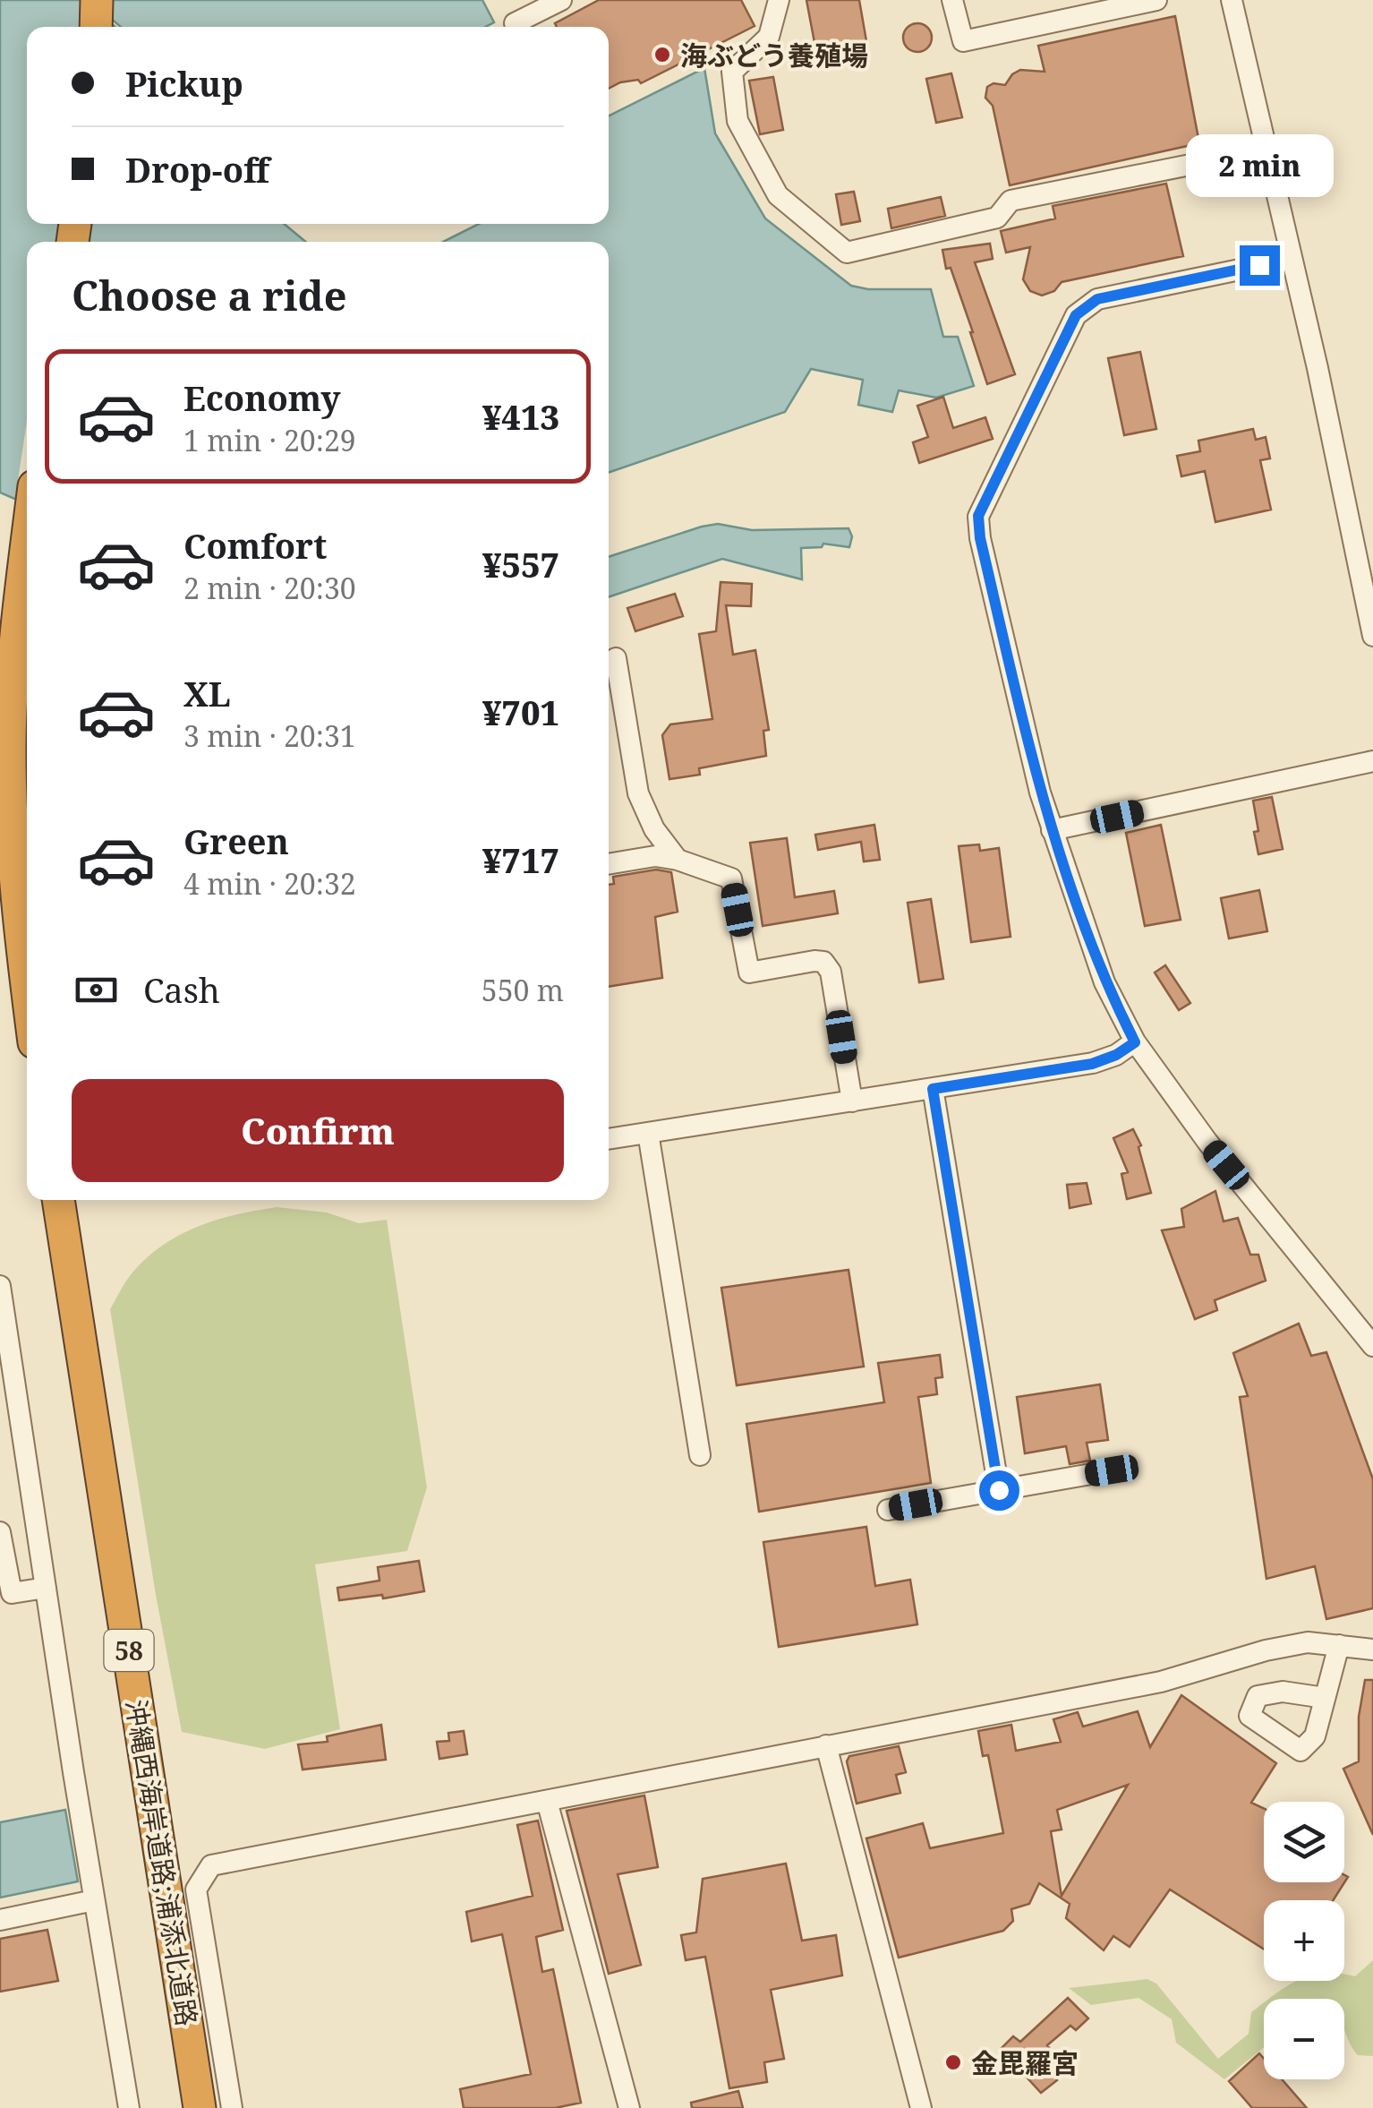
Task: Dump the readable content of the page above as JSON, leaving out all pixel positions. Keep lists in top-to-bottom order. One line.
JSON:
{"streets":{"highway":["58","沖縄西海岸道路;浦添北道路"]},"places":["海ぶどう養殖場","金毘羅宮"],"page":{"banner":["Pickup","Drop-off"],"bubble":"2 min","heading":"Choose a ride","list":[{"name":"Economy","note":"1 min · 20:29","value":"¥413"},{"name":"Comfort","note":"2 min · 20:30","value":"¥557"},{"name":"XL","note":"3 min · 20:31","value":"¥701"},{"name":"Green","note":"4 min · 20:32","value":"¥717"}],"pay":["Cash","550 m"],"buttons":"Confirm","map_buttons":["+","−"]}}
